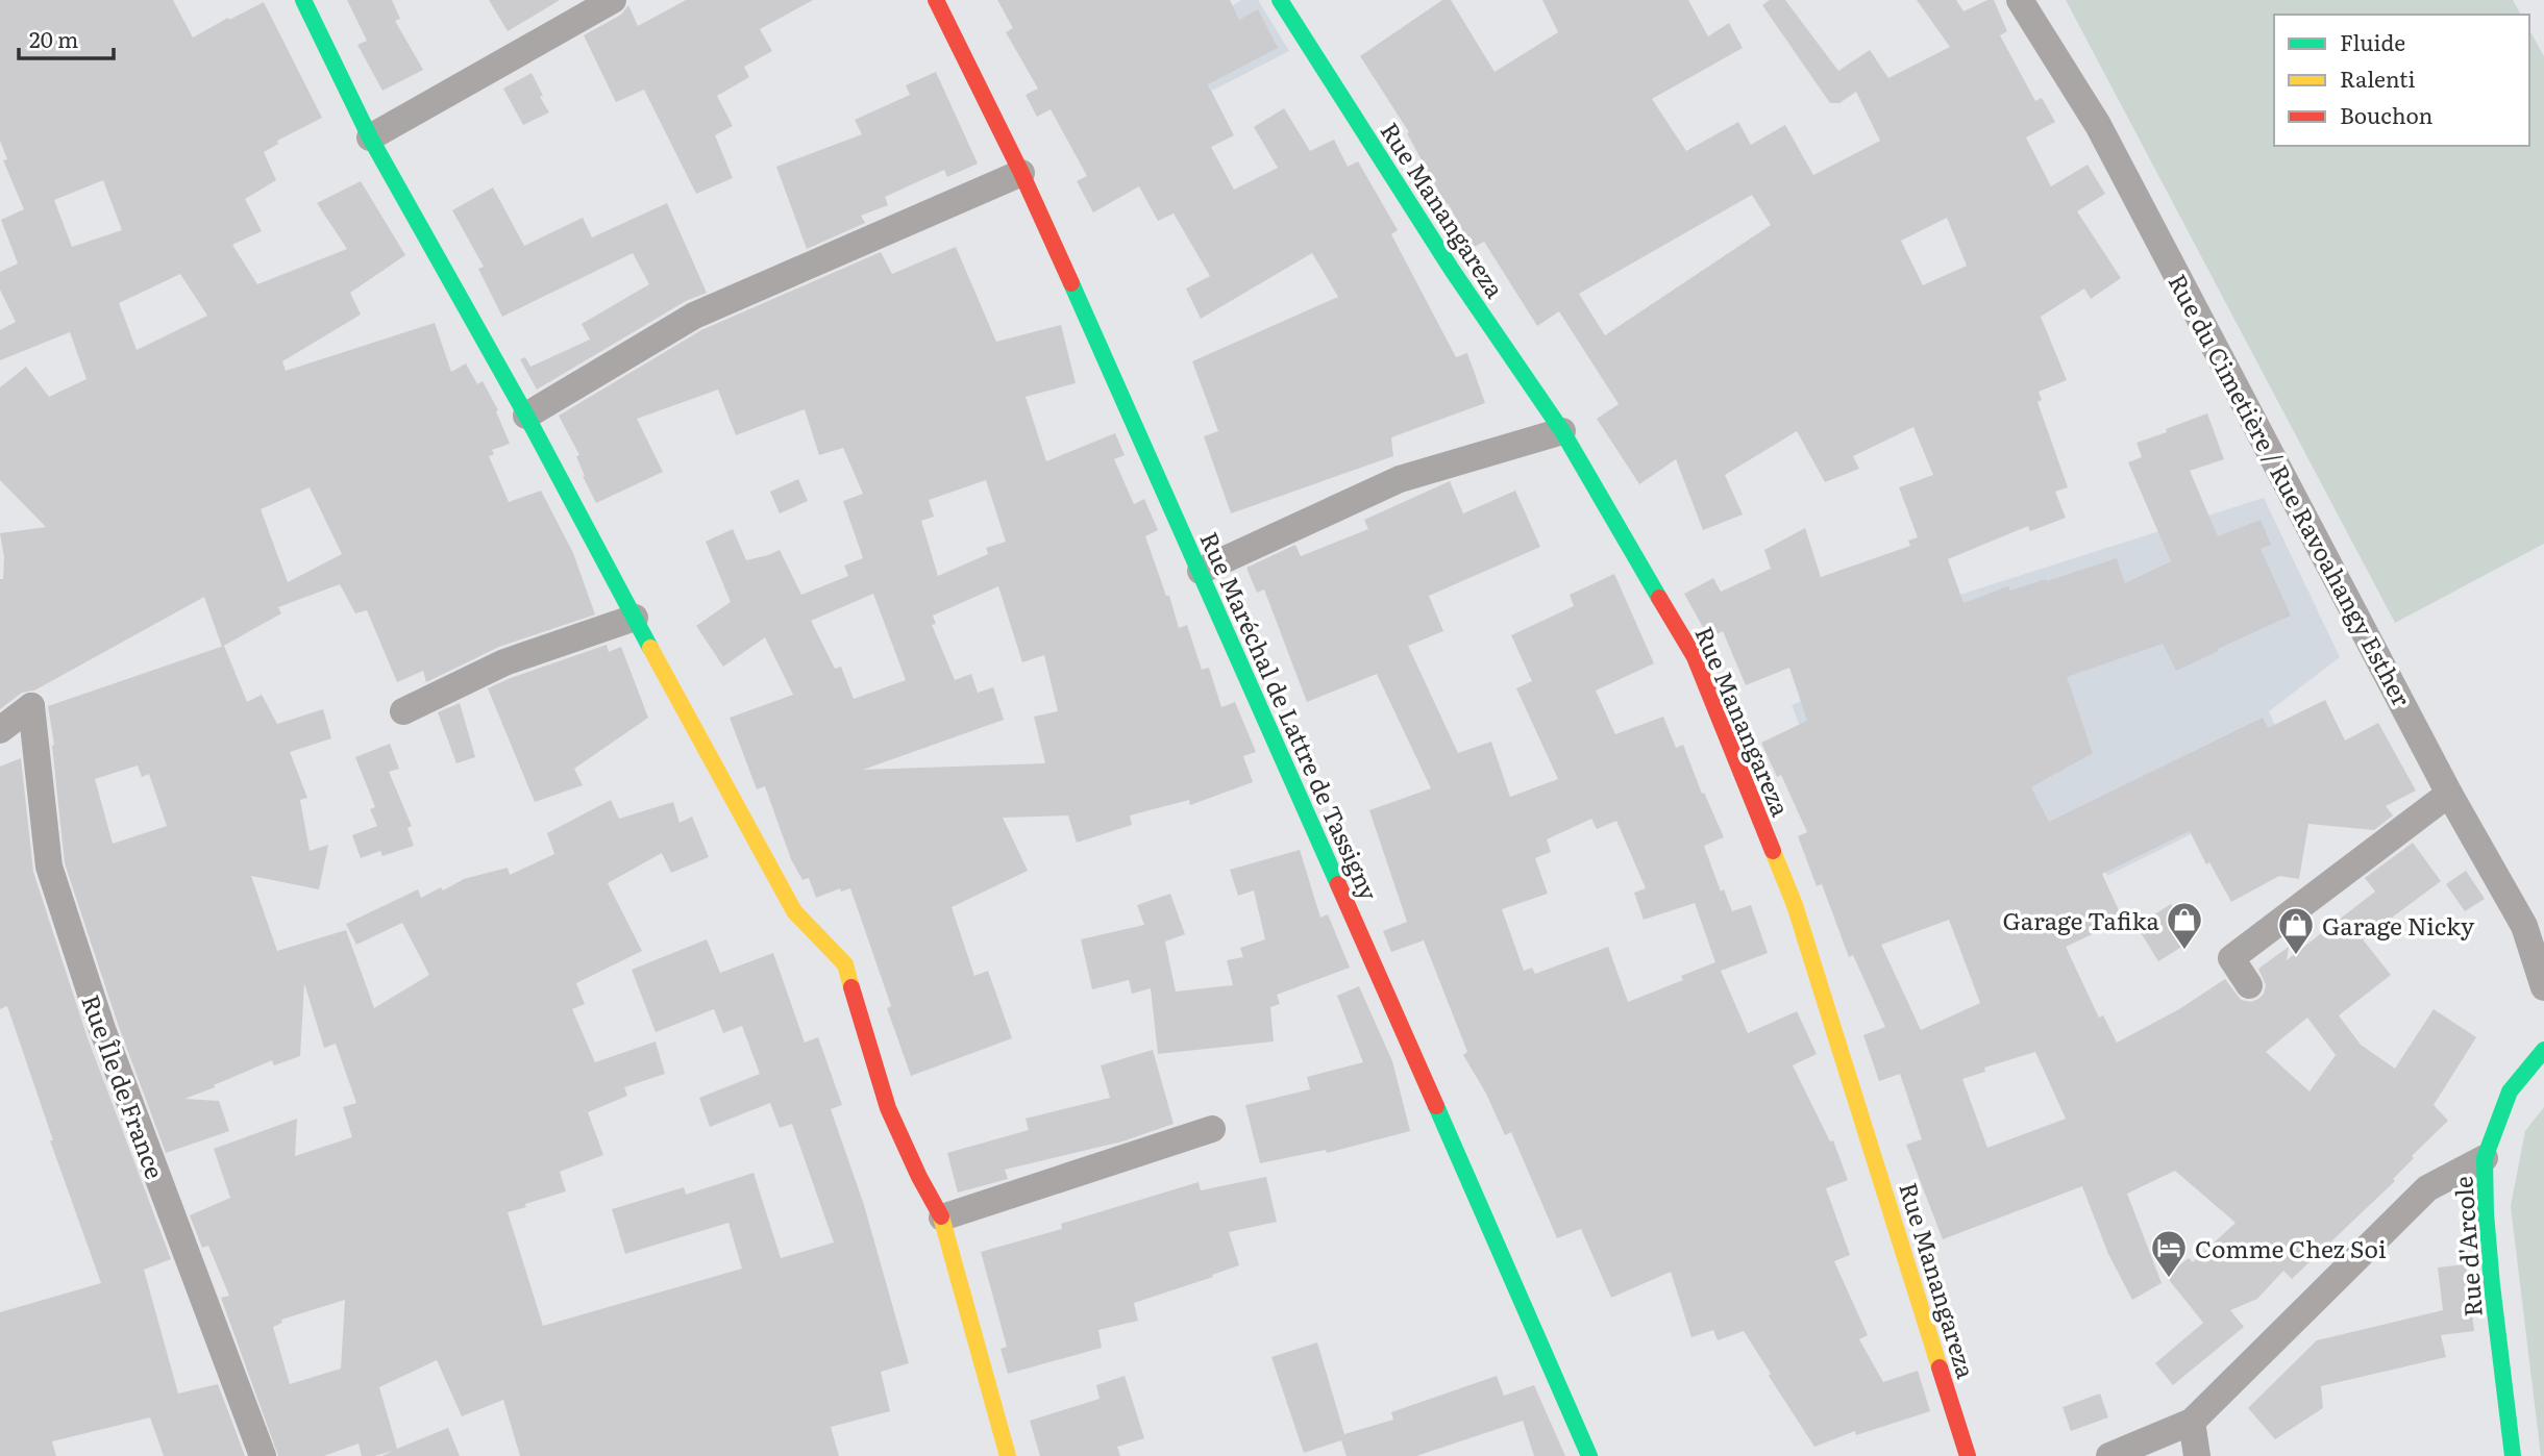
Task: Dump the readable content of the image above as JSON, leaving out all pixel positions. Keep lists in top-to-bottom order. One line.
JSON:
{"streets":{"street":["Rue Manangareza","Rue du Cimetière / Rue Ravoahangy Esther","Rue Maréchal de Lattre de Tassigny","Rue Île de France","Rue d'Arcole"]},"places":{"shop":["Garage Tafika","Garage Nicky"],"hotel":["Comme Chez Soi"]},"legend":["Fluide","Ralenti","Bouchon"],"scale_bar":"20 m"}
